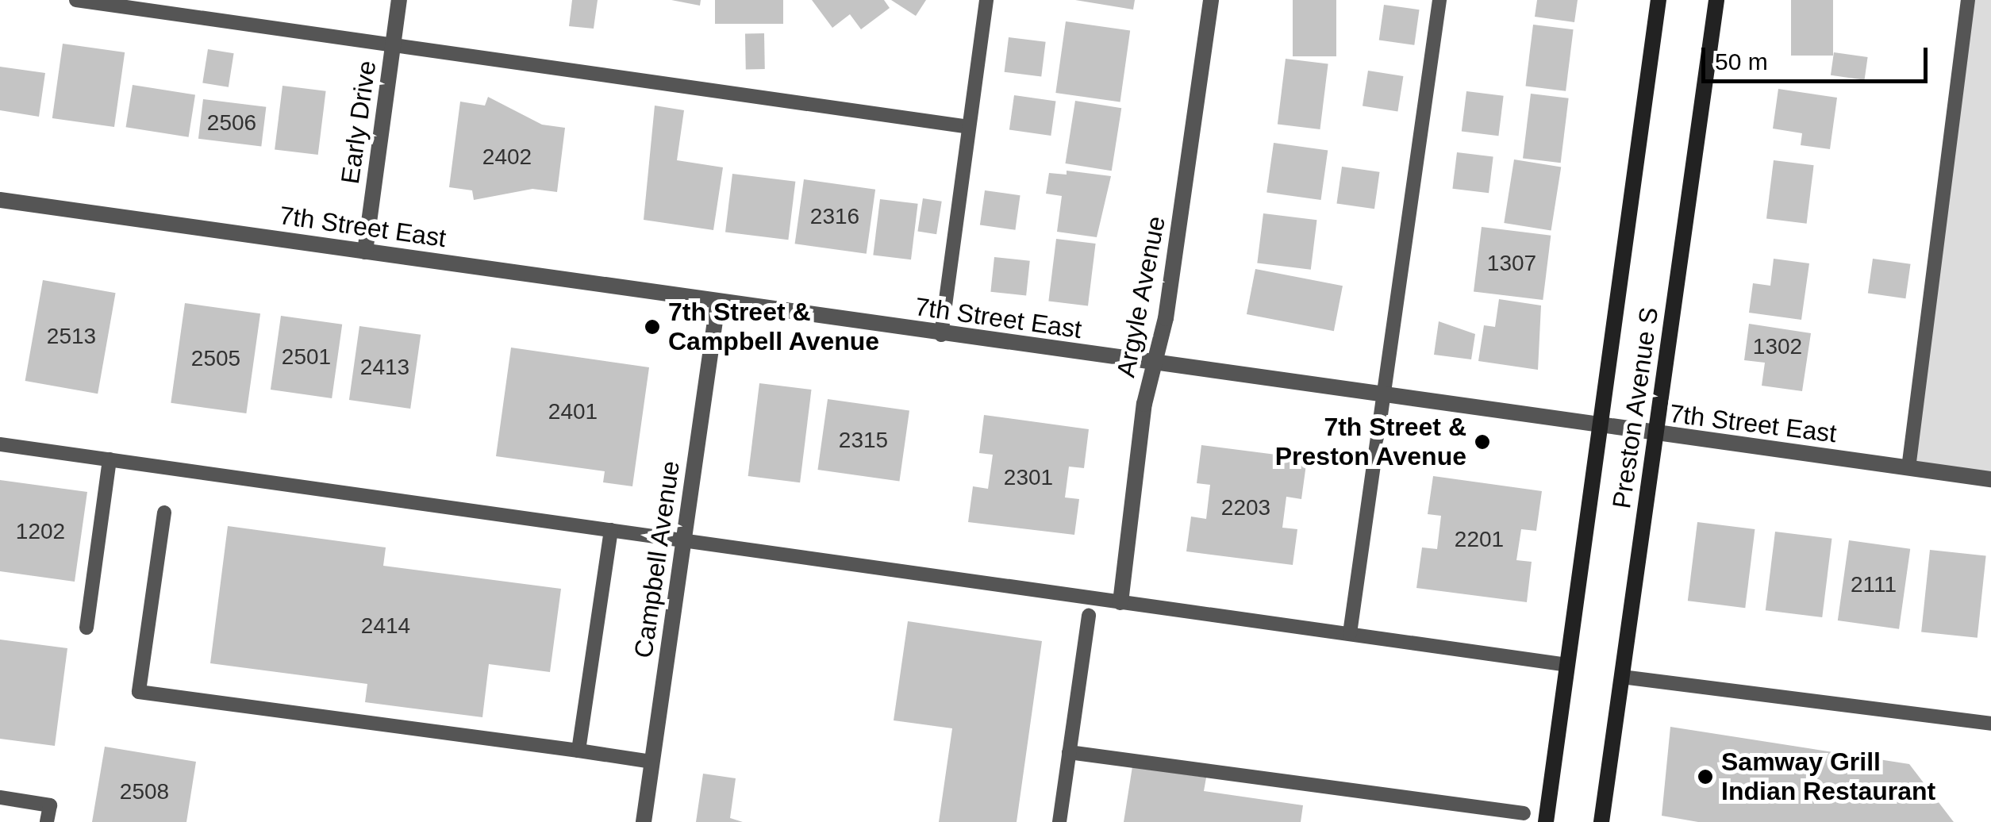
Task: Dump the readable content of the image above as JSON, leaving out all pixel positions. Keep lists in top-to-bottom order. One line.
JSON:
{"streets":{"main road":["Preston Avenue S"],"street":["Early Drive","7th Street East","Argyle Avenue","Campbell Avenue"]},"crossings":[["Early Drive","7th Street East"],["7th Street East","Argyle Avenue"],["7th Street East","Preston Avenue S"],["7th Street East","Campbell Avenue"]],"places":["7th Street & Campbell Avenue","7th Street & Preston Avenue","Samway Grill Indian Restaurant"],"house_numbers":["2506","2402","2316","1307","2513","1302","2501","2505","2413","2401","2315","2301","2203","1202","2201","2111","2414","2508"],"scale_bar":"50 m"}
